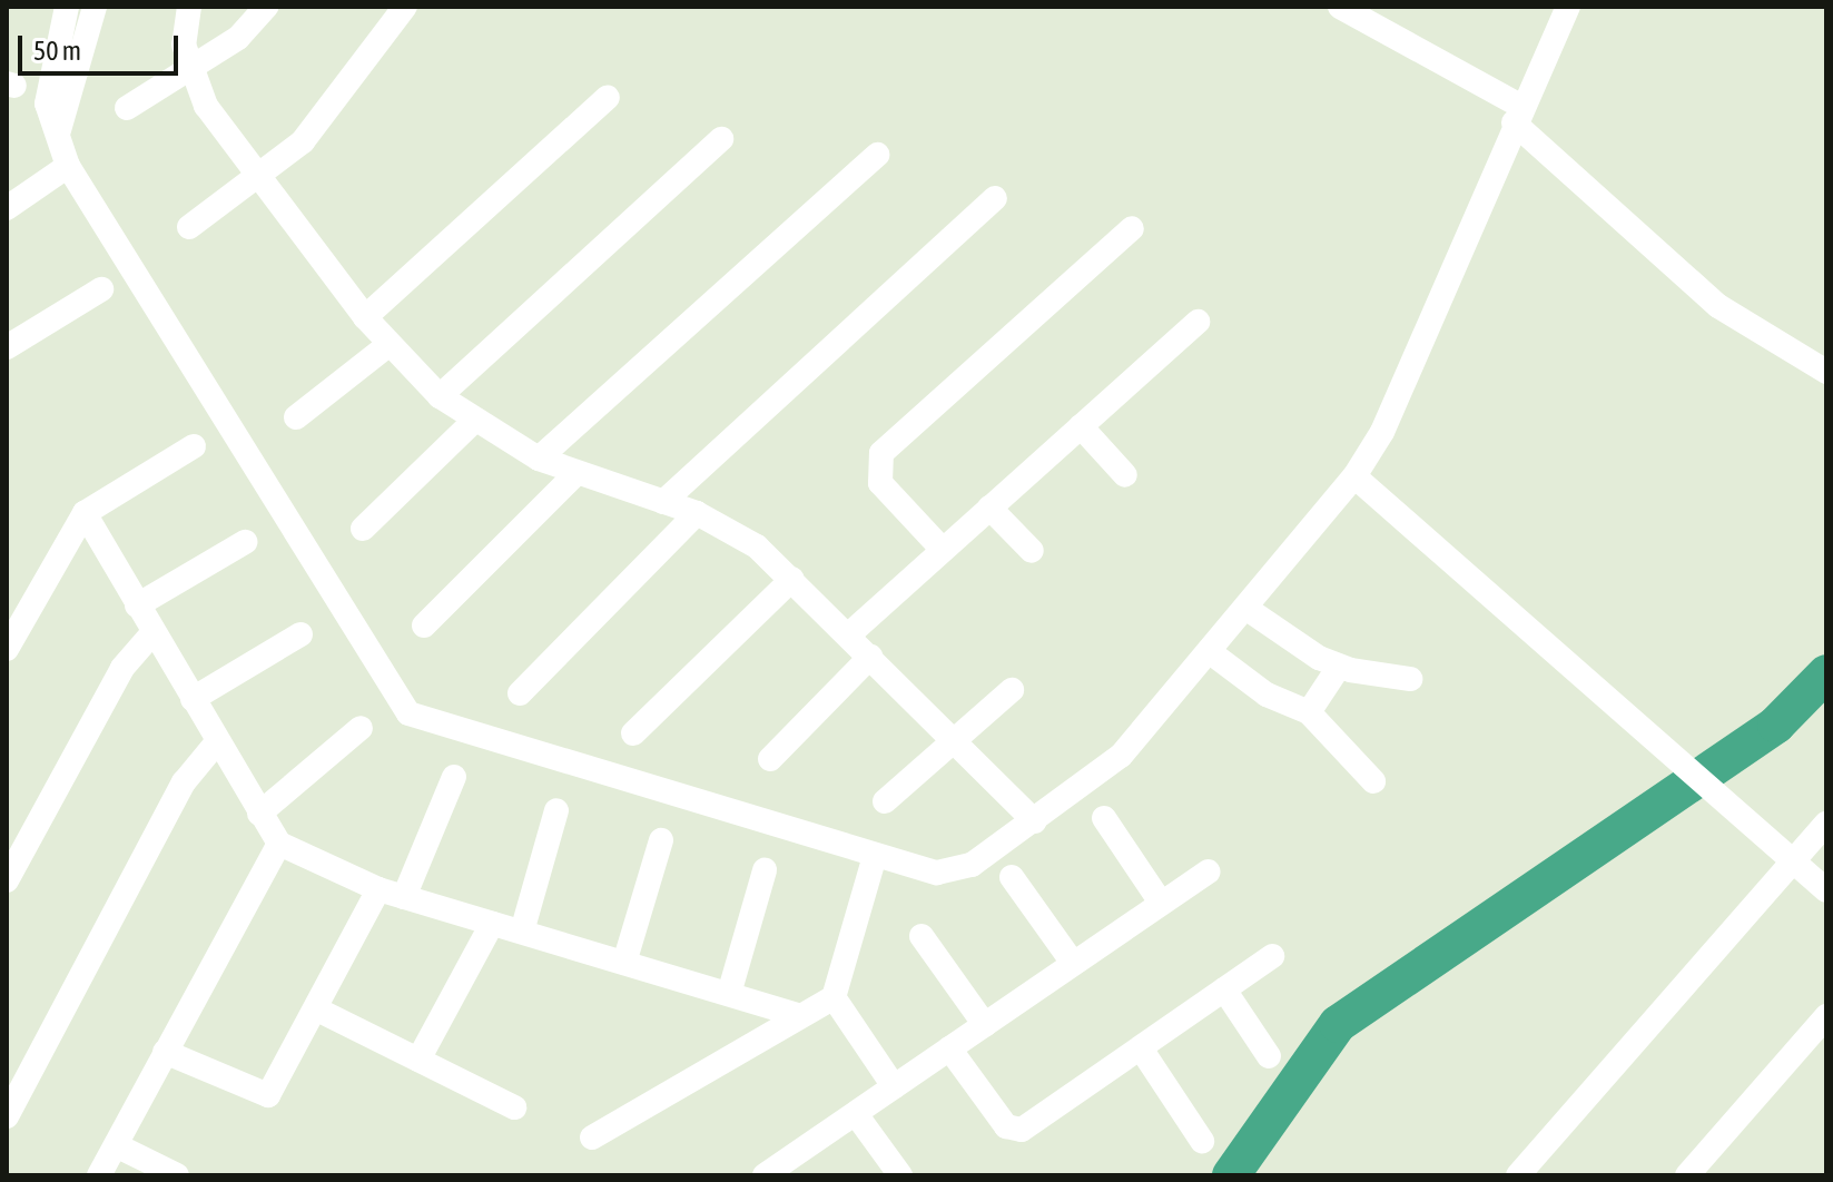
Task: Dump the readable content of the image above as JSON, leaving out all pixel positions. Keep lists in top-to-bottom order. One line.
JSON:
{"scale_bar":"50 m"}
